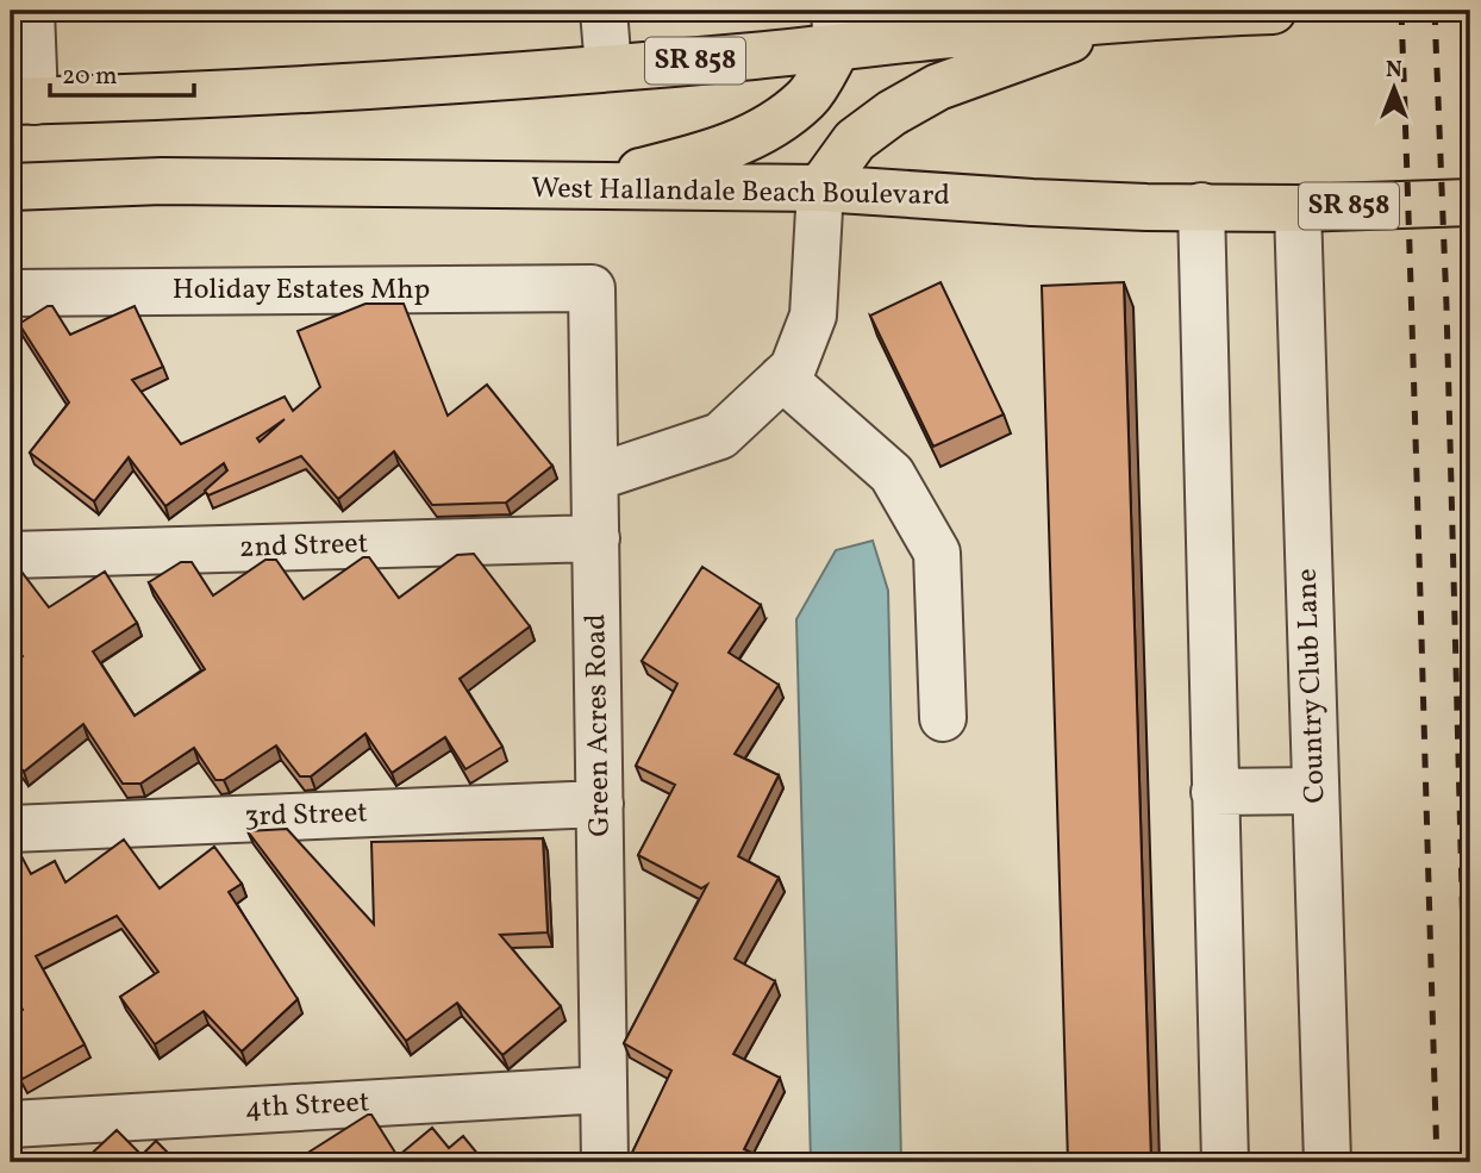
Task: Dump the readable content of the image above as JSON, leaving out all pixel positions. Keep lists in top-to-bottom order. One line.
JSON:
{"streets":{"main road":["SR 858","West Hallandale Beach Boulevard"],"street":["Holiday Estates Mhp","2nd Street","Country Club Lane","Green Acres Road","3rd Street","4th Street"]},"crossings":[["West Hallandale Beach Boulevard","Country Club Lane"],["Holiday Estates Mhp","Green Acres Road"],["2nd Street","Green Acres Road"],["Green Acres Road","3rd Street"],["Green Acres Road","4th Street"]],"scale_bar":"20 m","north":"top"}
